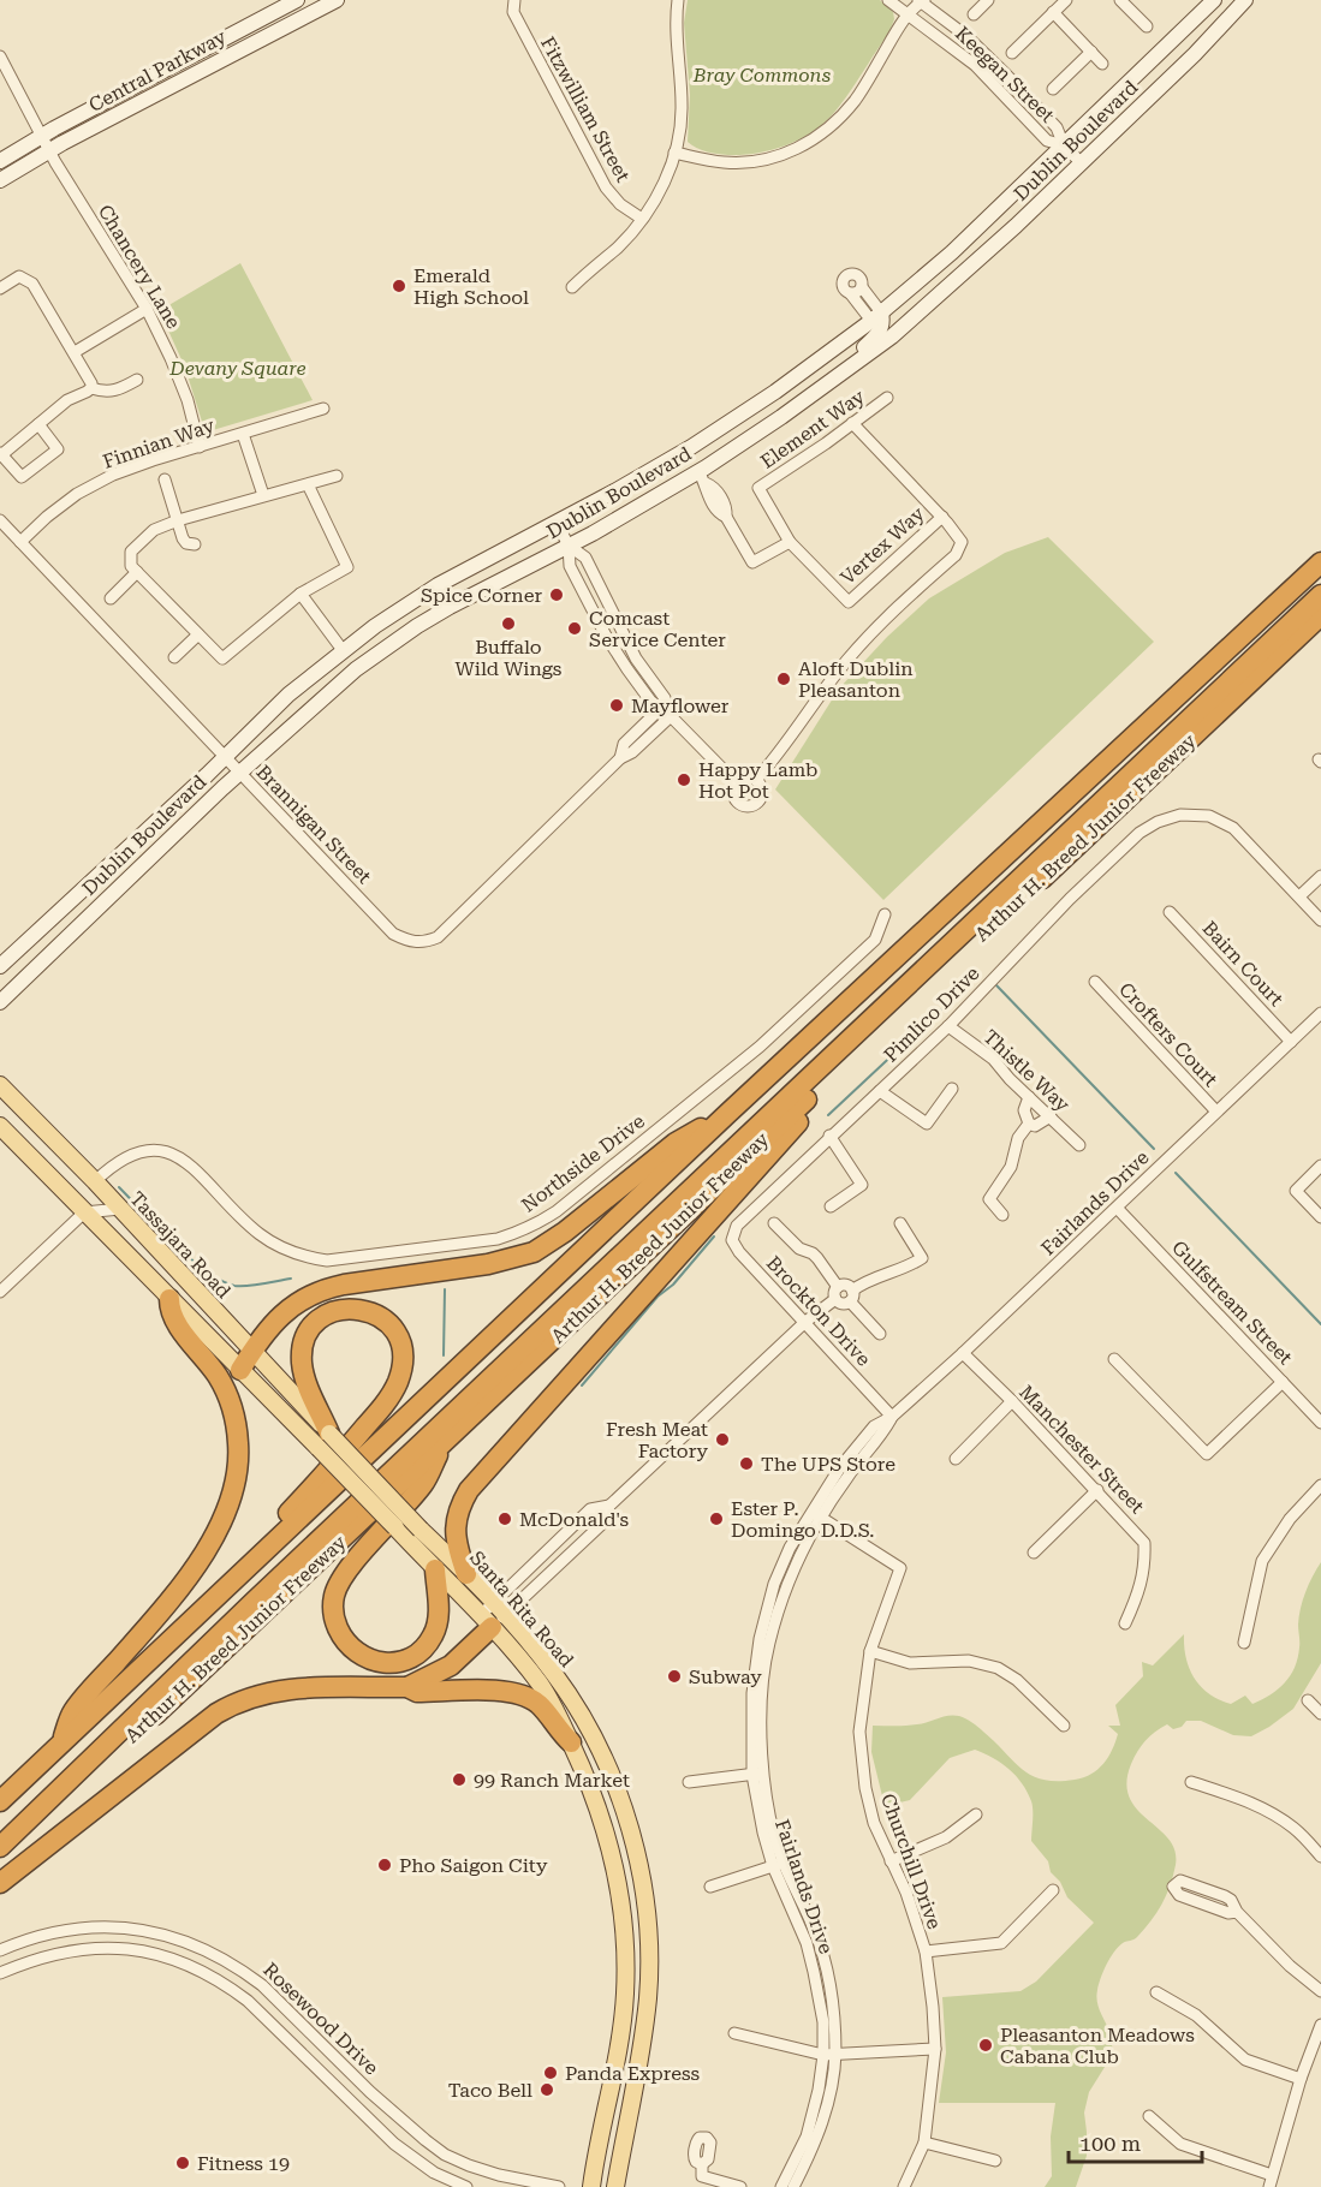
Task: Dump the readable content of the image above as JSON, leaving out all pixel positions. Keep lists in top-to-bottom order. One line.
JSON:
{"streets":{"highway":["Arthur H. Breed Junior Freeway"],"main road":["Central Parkway","Dublin Boulevard","Tassajara Road","Santa Rita Road"],"street":["Keegan Street","Fitzwilliam Street","Chancery Lane","Element Way","Finnian Way","Vertex Way","Brannigan Street","Bairn Court","Pimlico Drive","Crofters Court","Thistle Way","Northside Drive","Fairlands Drive","Gulfstream Street","Brockton Drive","Manchester Street","Churchill Drive","Rosewood Drive"]},"crossings":[["Central Parkway","Chancery Lane"],["Keegan Street","Dublin Boulevard"],["Dublin Boulevard","Brannigan Street"],["Chancery Lane","Finnian Way"],["Element Way","Vertex Way"],["Finnian Way","Brannigan Street"],["Bairn Court","Fairlands Drive"],["Pimlico Drive","Thistle Way"],["Pimlico Drive","Brockton Drive"],["Crofters Court","Fairlands Drive"],["Northside Drive","Tassajara Road"],["Fairlands Drive","Gulfstream Street"],["Fairlands Drive","Brockton Drive"],["Fairlands Drive","Manchester Street"],["Fairlands Drive","Churchill Drive"],["Tassajara Road","Santa Rita Road"]],"parks":["Bray Commons","Devany Square"],"places":["Emerald High School","Spice Corner","Buffalo Wild Wings","Comcast Service Center","Aloft Dublin Pleasanton","Mayflower","Happy Lamb Hot Pot","Fresh Meat Factory","The UPS Store","McDonald's","Ester P. Domingo D.D.S.","Subway","99 Ranch Market","Pho Saigon City","Pleasanton Meadows Cabana Club","Panda Express","Taco Bell","Fitness 19"],"scale_bar":"100 m"}
